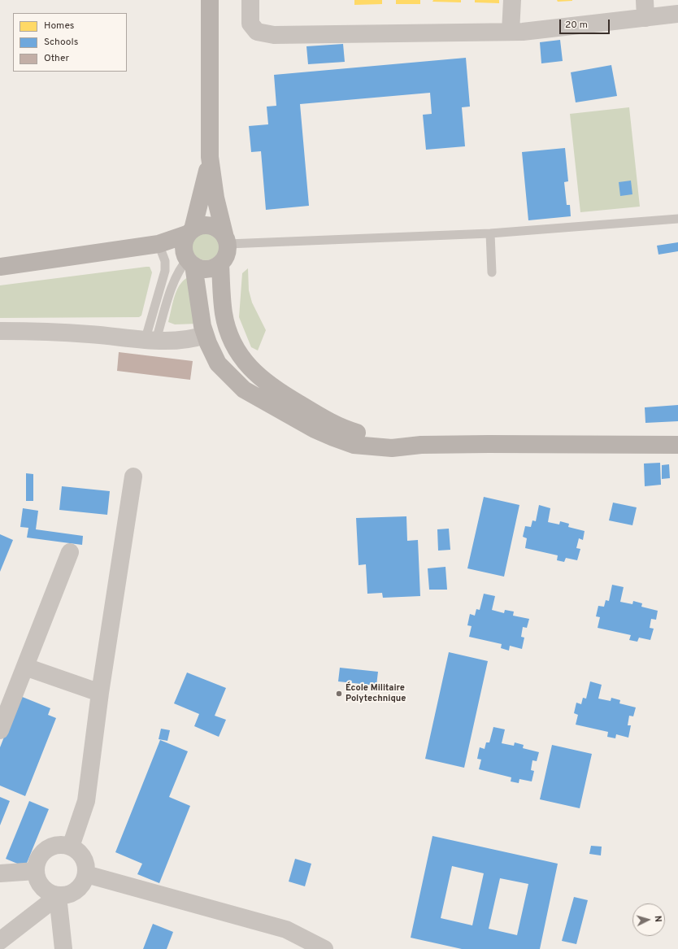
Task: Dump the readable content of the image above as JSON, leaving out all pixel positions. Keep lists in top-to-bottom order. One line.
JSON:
{"places":["École Militaire Polytechnique"],"legend":["Homes","Schools","Other"],"scale_bar":"20 m","north":"right"}
